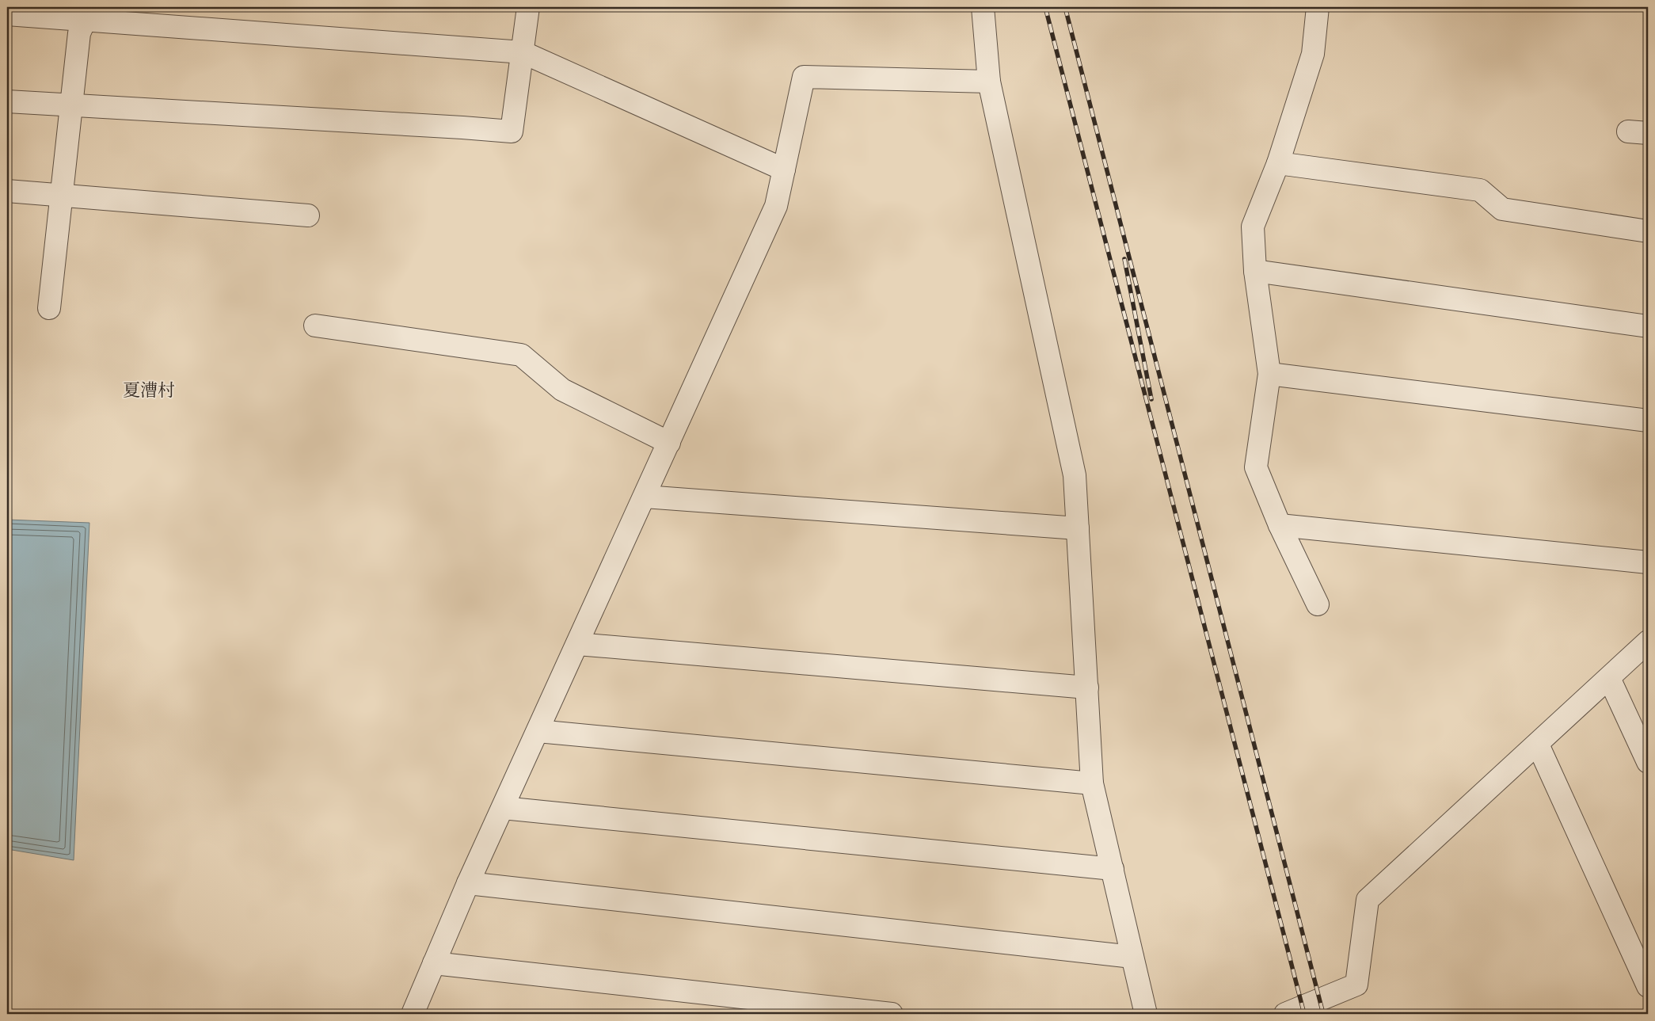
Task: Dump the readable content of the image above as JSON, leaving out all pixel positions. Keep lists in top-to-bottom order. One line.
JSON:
{"districts":["夏漕村"]}
